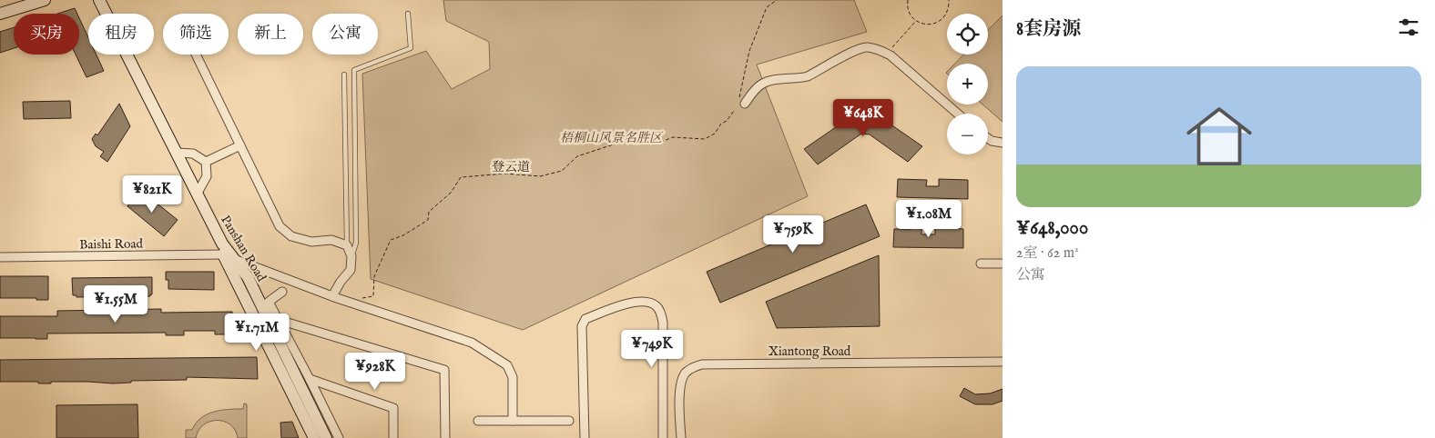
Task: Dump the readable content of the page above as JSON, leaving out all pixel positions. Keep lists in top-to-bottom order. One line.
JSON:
{"streets":{"street":["Baishi Road","Panshan Road","Xiantong Road"],"path":["登云道"]},"crossings":[["Baishi Road","Panshan Road"]],"parks":["梧桐山风景名胜区"],"page":{"heading":"8套房源","map_buttons":["+","−"],"chip":["买房","租房","筛选","新上","公寓"],"list":[{"name":"¥648,000","note":"2室 · 62 m² · 公寓"}],"price":["¥648K","¥821K","¥1.08M","¥759K","¥1.55M","¥1.71M","¥749K","¥928K"]}}
